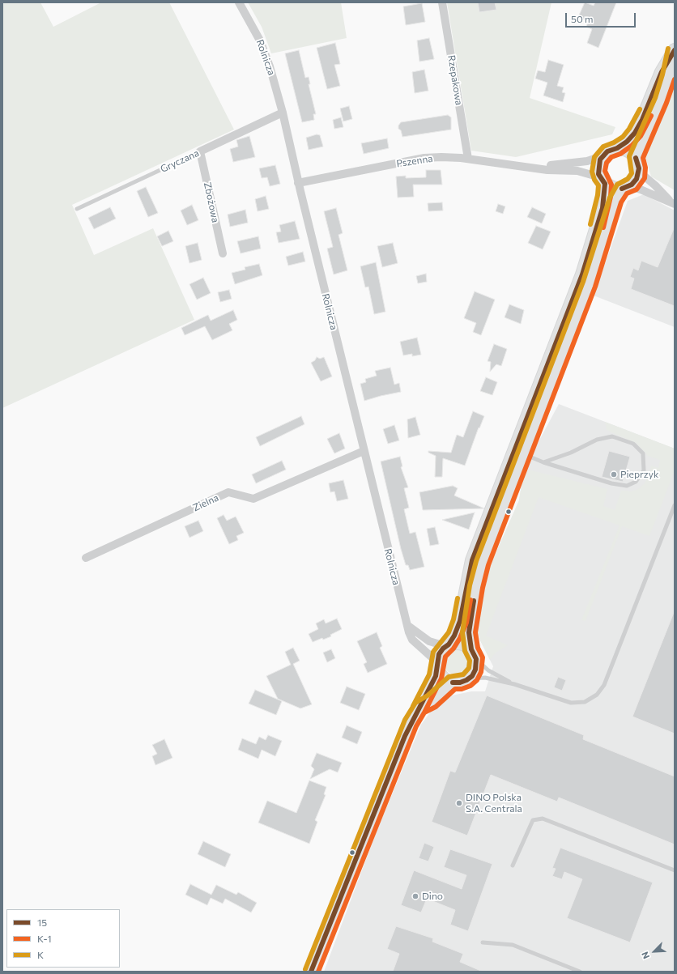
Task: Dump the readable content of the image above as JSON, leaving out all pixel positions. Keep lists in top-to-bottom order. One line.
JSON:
{"streets":{"street":["Rolnicza","Rzepakowa","Gryczana","Pszenna","Zbożowa","Zielna"]},"crossings":[["Rolnicza","Gryczana"],["Rolnicza","Pszenna"],["Rolnicza","Zielna"],["Rzepakowa","Pszenna"],["Gryczana","Zbożowa"]],"places":["Pieprzyk","DINO Polska S.A. Centrala","Dino"],"lines":["transit line K","transit line 15","transit line K-1"],"legend":["15","K-1","K"],"scale_bar":"50 m","north":"bottom left"}
